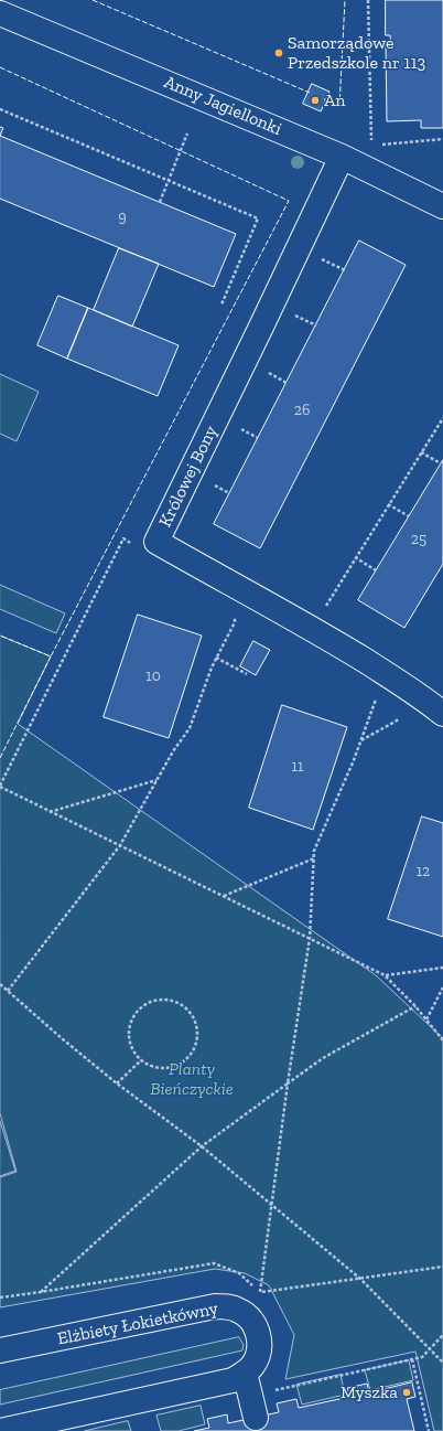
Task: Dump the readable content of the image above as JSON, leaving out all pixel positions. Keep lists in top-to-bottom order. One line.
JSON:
{"streets":{"street":["Anny Jagiellonki","Królowej Bony","Elżbiety Łokietkówny"]},"crossings":[["Anny Jagiellonki","Królowej Bony"]],"parks":["Planty Bieńczyckie"],"places":["Samorządowe Przedszkole nr 113","An","Myszka"],"house_numbers":["9","26","25","10","11","12"]}
